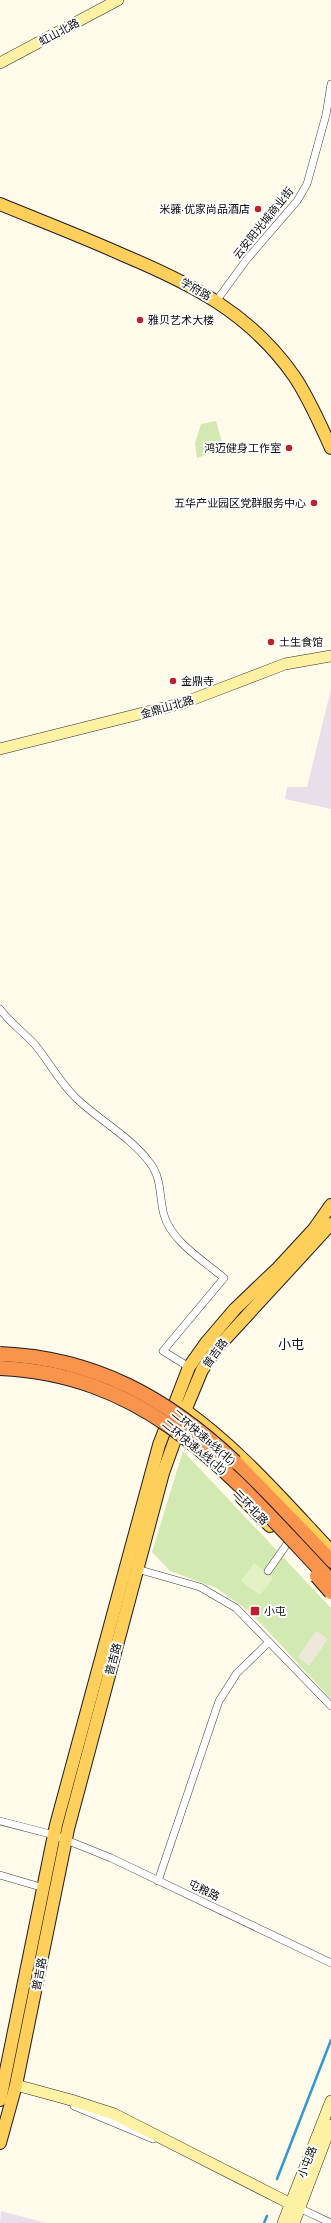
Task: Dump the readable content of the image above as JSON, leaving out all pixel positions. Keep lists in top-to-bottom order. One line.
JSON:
{"streets":{"highway":["二环快速B线(北)","二环快速A线(北)"],"main road":["学府路","普吉路","二环北路"],"street":["虹山北路","云安阳光城商业街","金鼎山北路","屯粮路","小屯路"]},"crossings":[["云安阳光城商业街","学府路"],["普吉路","二环北路"],["普吉路","屯粮路"],["二环快速B线(北)","二环快速A线(北)"]],"districts":["小屯"],"places":{"other":["米蕥·优家尚品酒店","雅贝艺术大楼","鸿迈健身工作室","五华产业园区党群服务中心","土生食馆","金鼎寺"],"transit":["小屯"]}}
